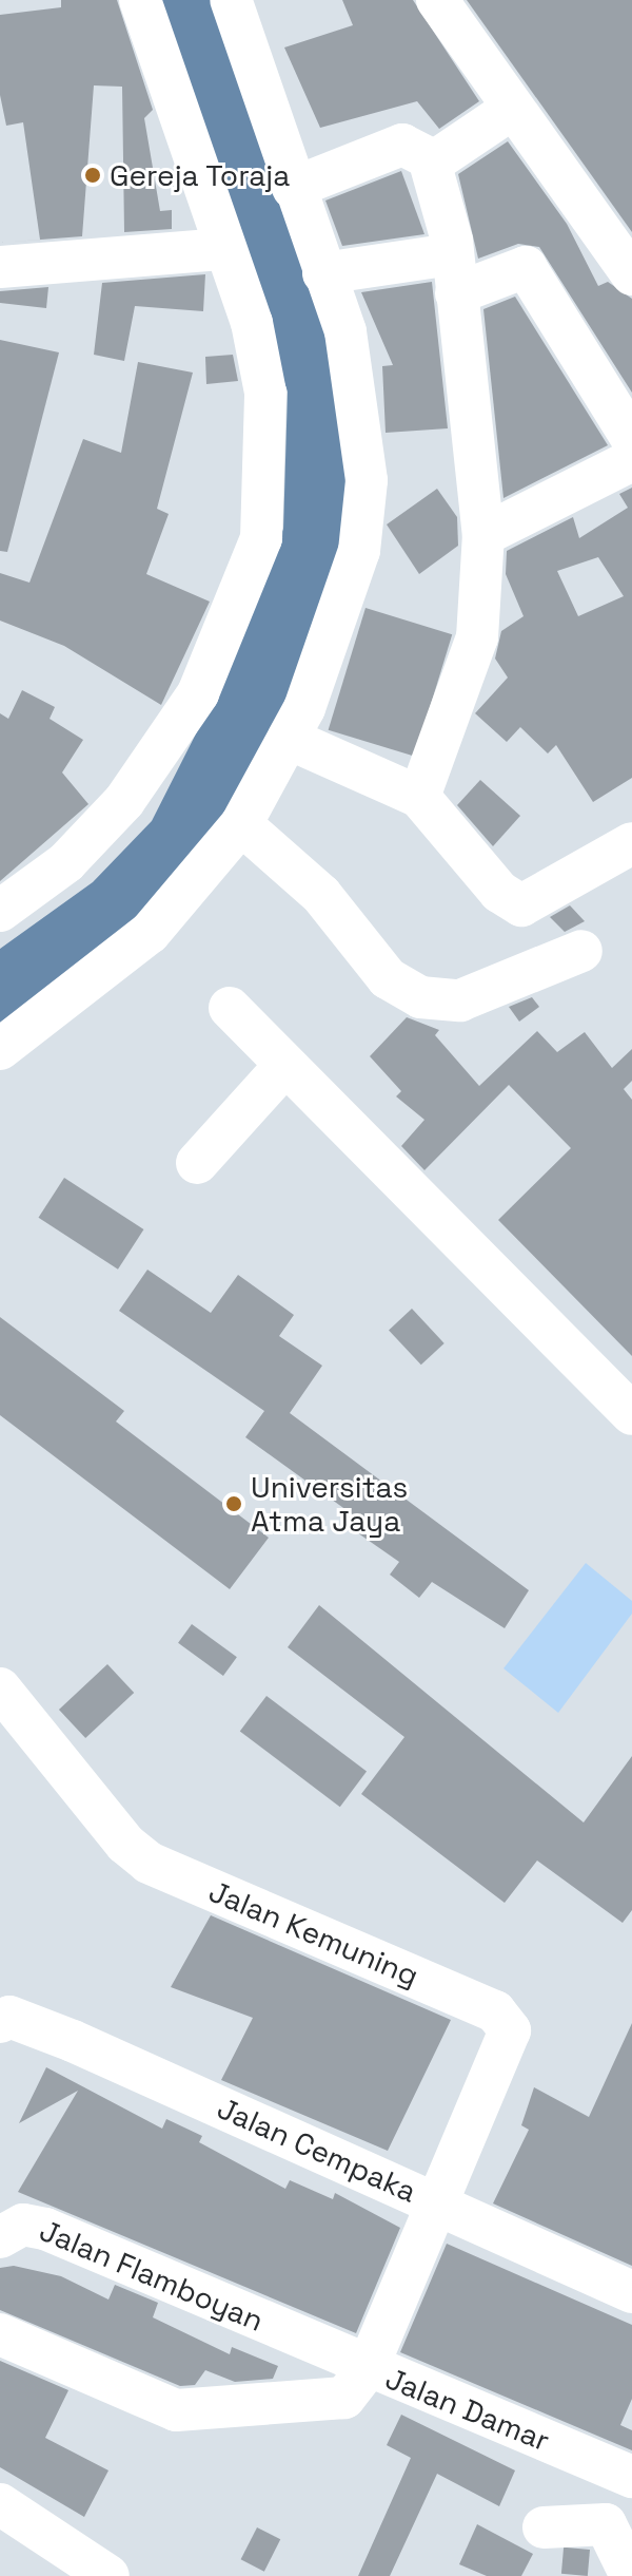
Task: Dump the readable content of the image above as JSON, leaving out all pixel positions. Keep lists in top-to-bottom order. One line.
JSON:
{"streets":{"street":["Jalan Kemuning","Jalan Cempaka","Jalan Flamboyan","Jalan Damar"]},"crossings":[["Jalan Kemuning","Jalan Cempaka"],["Jalan Flamboyan","Jalan Damar"]],"places":["Gereja Toraja","Universitas Atma Jaya"]}
